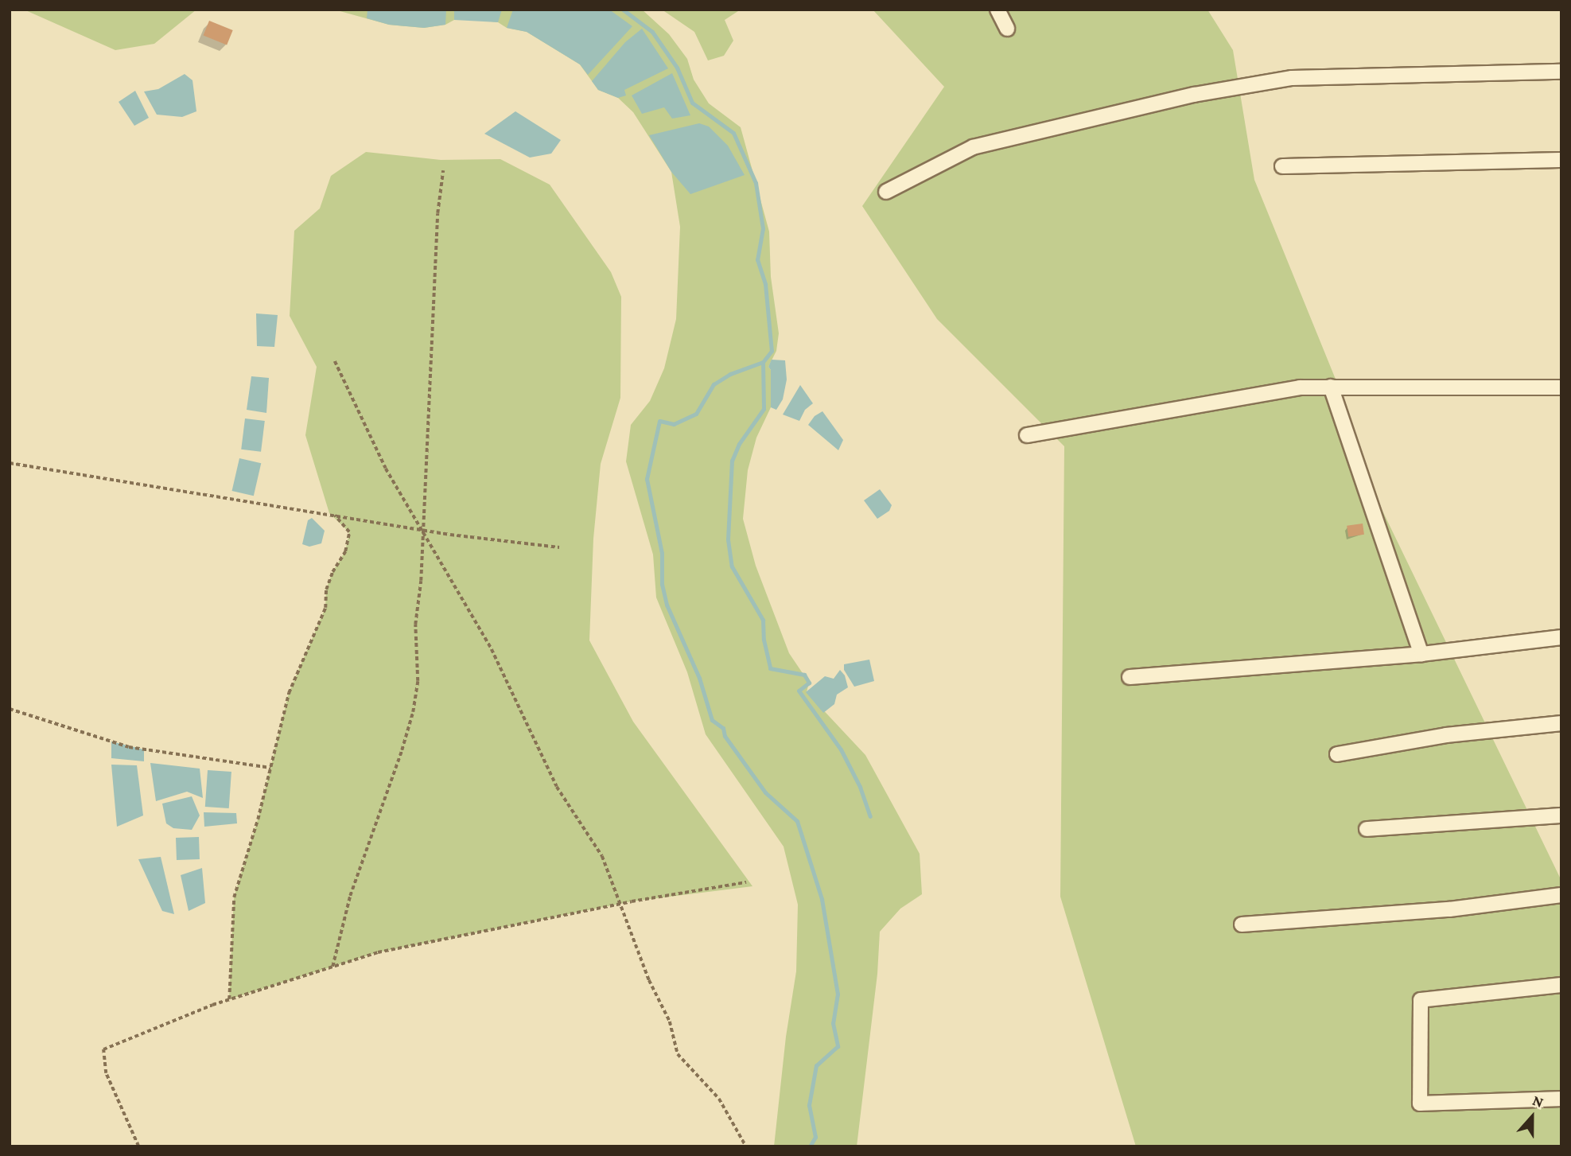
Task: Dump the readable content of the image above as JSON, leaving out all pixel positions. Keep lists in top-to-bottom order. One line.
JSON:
{"north":"top"}
